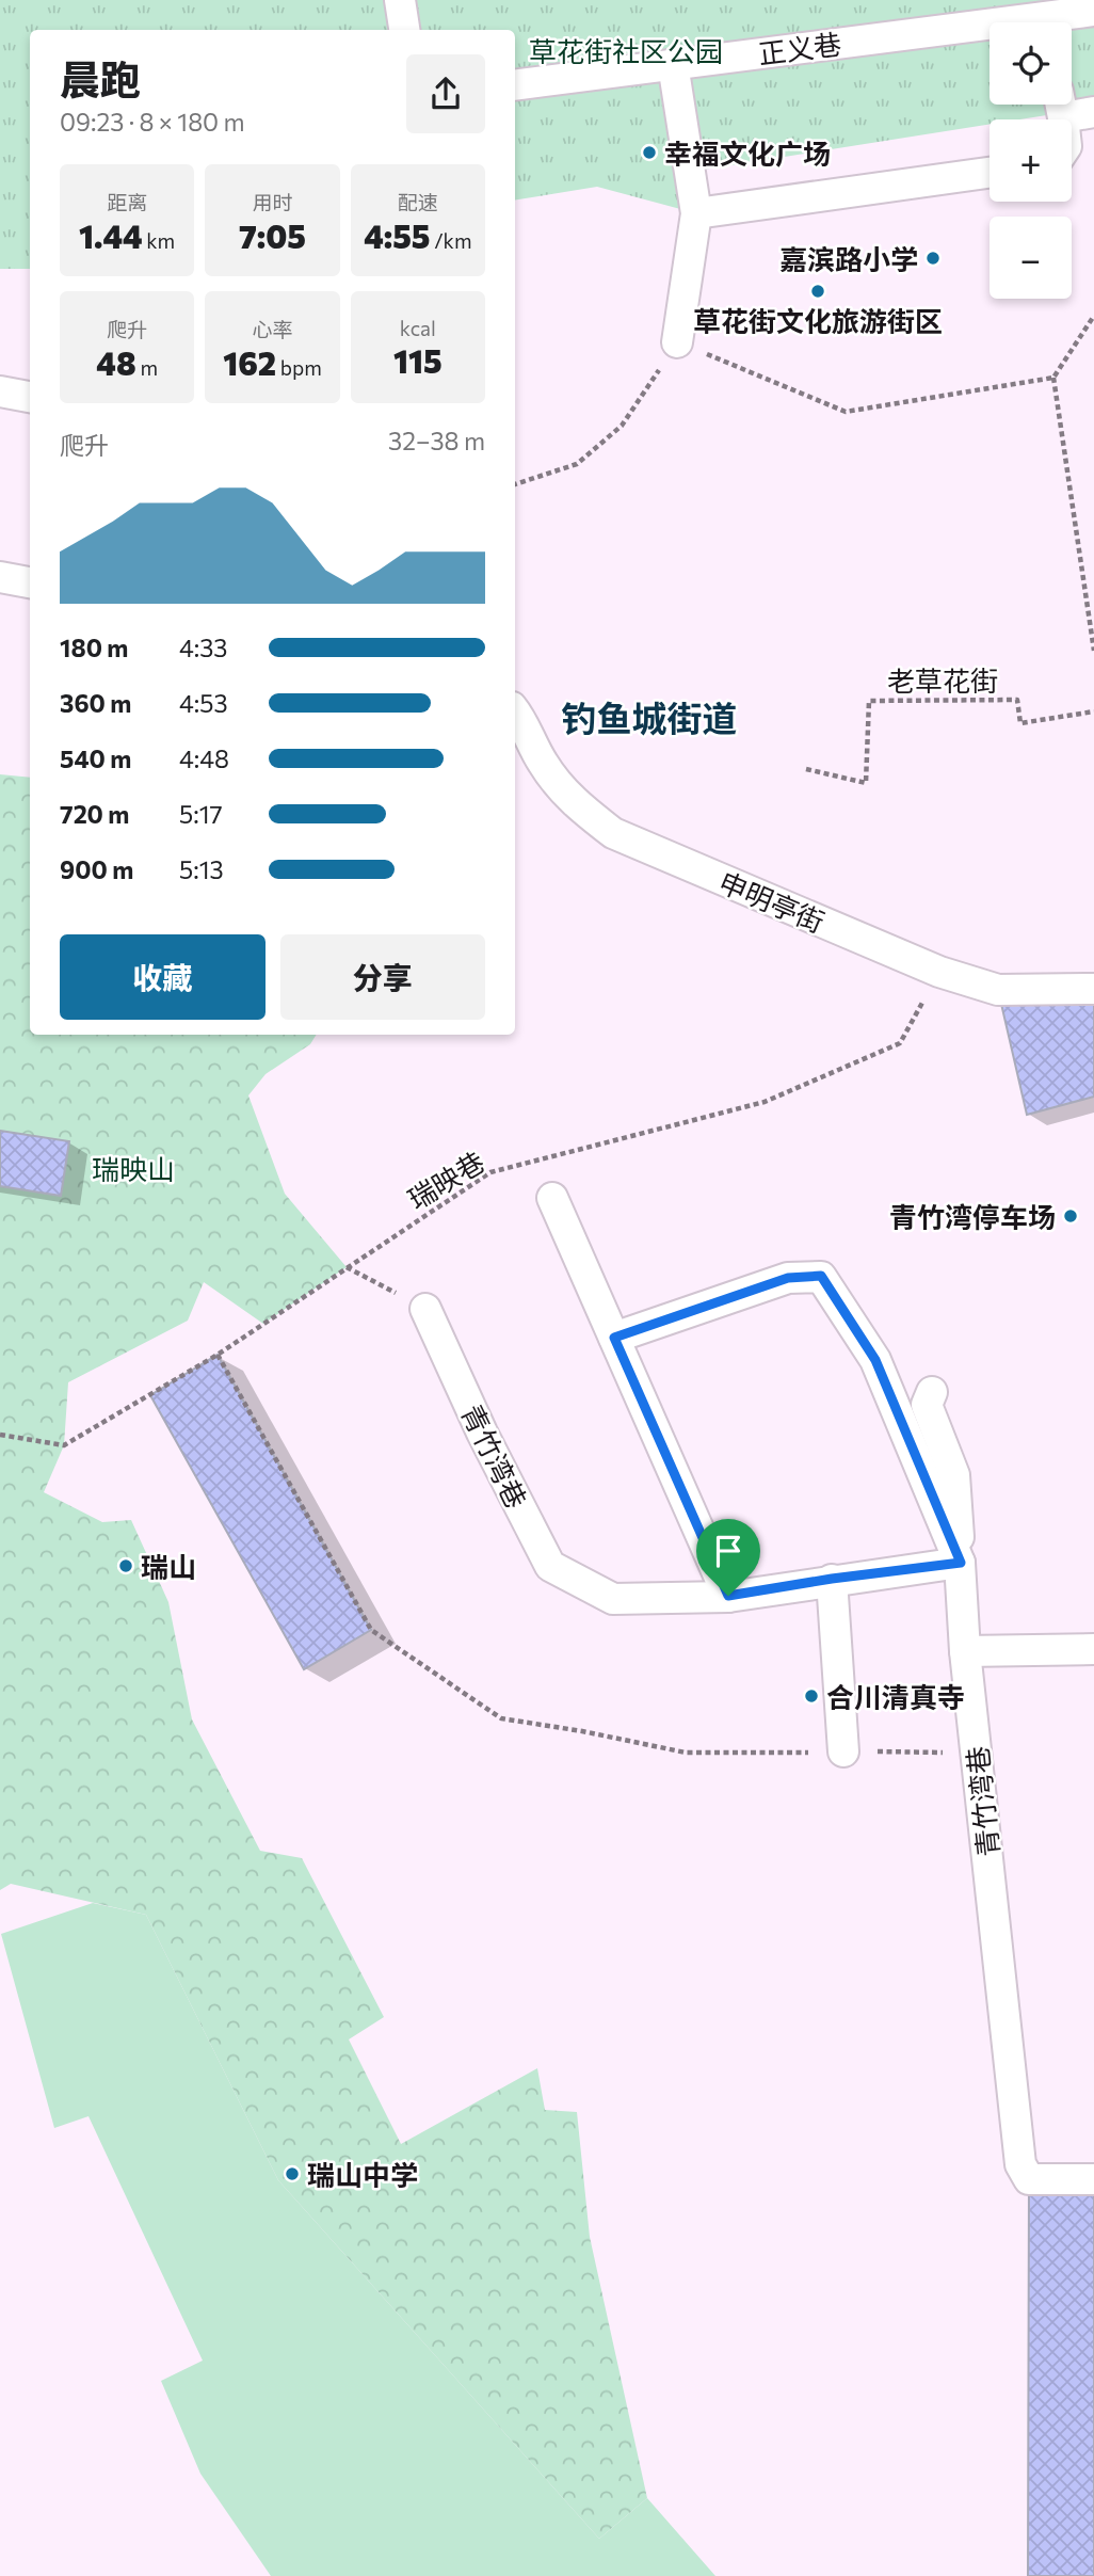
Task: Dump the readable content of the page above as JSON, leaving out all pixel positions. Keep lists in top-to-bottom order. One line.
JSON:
{"streets":{"street":["正义巷","申明亭街","青竹湾巷"],"path":["老草花街","瑞映巷"]},"crossings":[["申明亭街","瑞映巷"]],"districts":["钓鱼城街道"],"parks":["草花街社区公园","瑞映山"],"places":["幸福文化广场","嘉滨路小学","草花街文化旅游街区","青竹湾停车场","瑞山","合川清真寺","瑞山中学"],"page":{"map_buttons":["+","−"],"heading":["晨跑","09:23 · 8 × 180 m"],"stats":[["距离","1.44 km"],["用时","7:05"],["配速","4:55 /km"],["爬升","48 m"],["心率","162 bpm"],["kcal","115"]],"chart":["爬升","32–38 m"],"list":[{"name":"180 m","note":"4:33"},{"name":"360 m","note":"4:53"},{"name":"540 m","note":"4:48"},{"name":"720 m","note":"5:17"},{"name":"900 m","note":"5:13"}],"buttons":["收藏","分享"]}}
